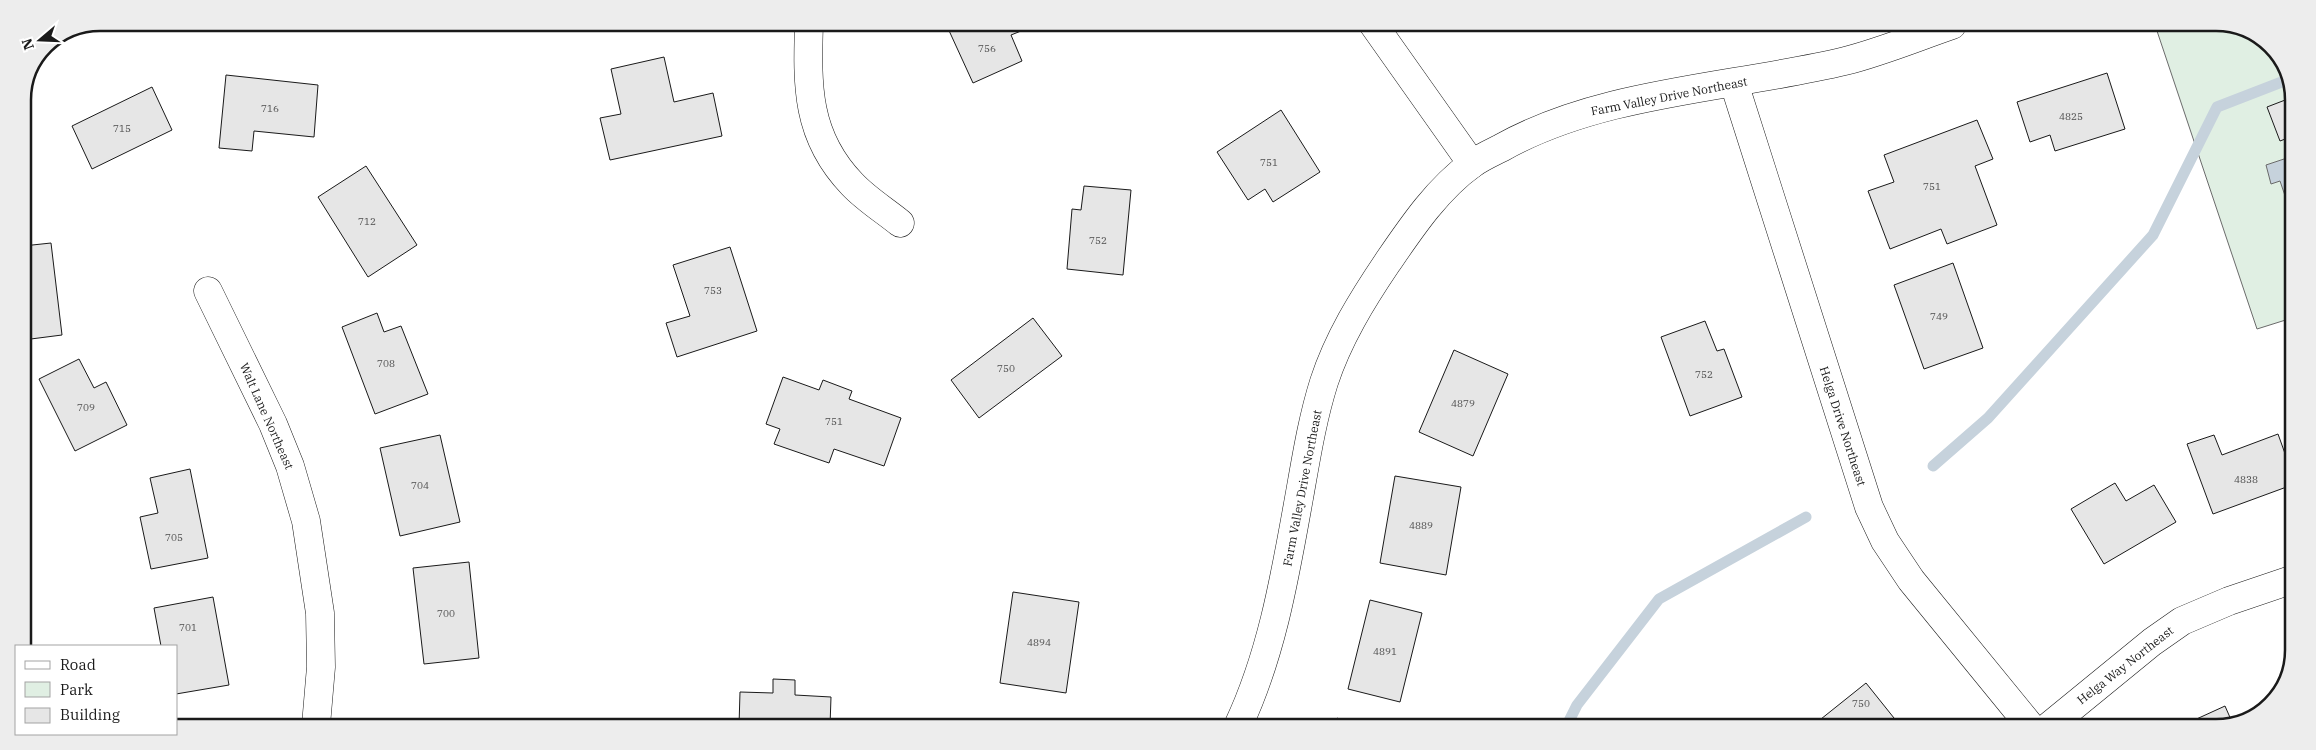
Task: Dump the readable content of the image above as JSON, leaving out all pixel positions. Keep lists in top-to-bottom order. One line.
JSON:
{"streets":{"street":["Farm Valley Drive Northeast","Walt Lane Northeast","Helga Drive Northeast","Helga Way Northeast"]},"crossings":[["Farm Valley Drive Northeast","Helga Drive Northeast"]],"house_numbers":["756","716","4825","715","751","751","712","752","753","749","708","750","752","4879","709","751","4838","704","4889","705","700","701","4894","4891","750"],"legend":["Road","Park","Building"],"north":"left"}
